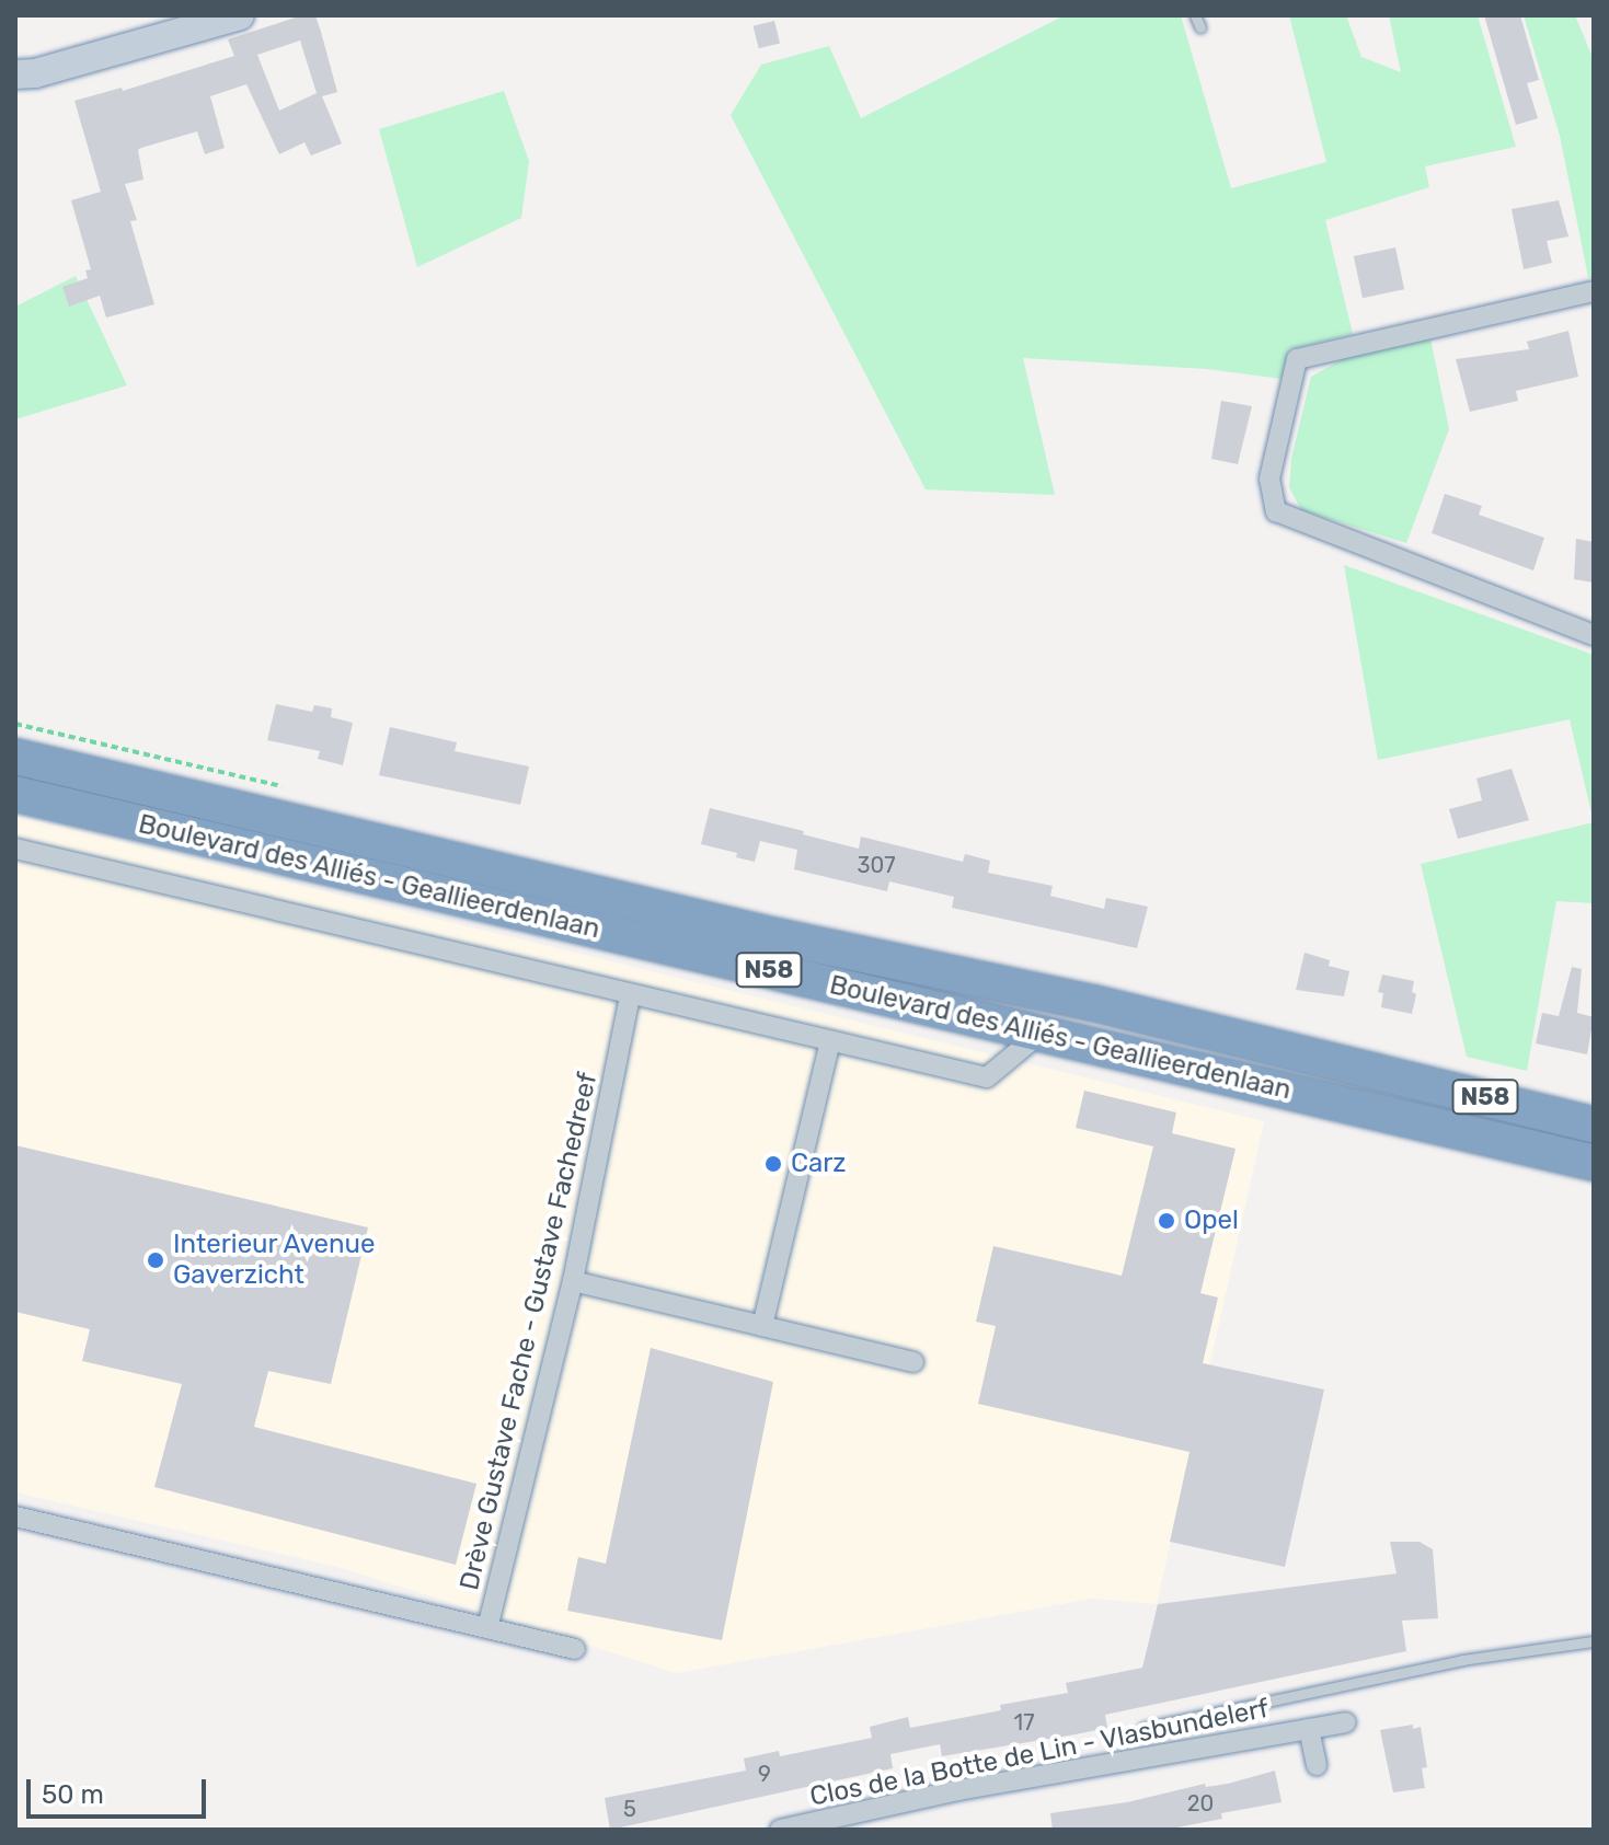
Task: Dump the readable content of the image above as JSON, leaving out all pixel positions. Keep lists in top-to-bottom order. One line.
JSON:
{"streets":{"highway":["Boulevard des Alliés - Geallieerdenlaan","N58"],"street":["Drève Gustave Fache - Gustave Fachedreef","Clos de la Botte de Lin - Vlasbundelerf"]},"places":["Carz","Opel","Interieur Avenue Gaverzicht"],"house_numbers":["307","17","9","20","5"],"scale_bar":"50 m"}
